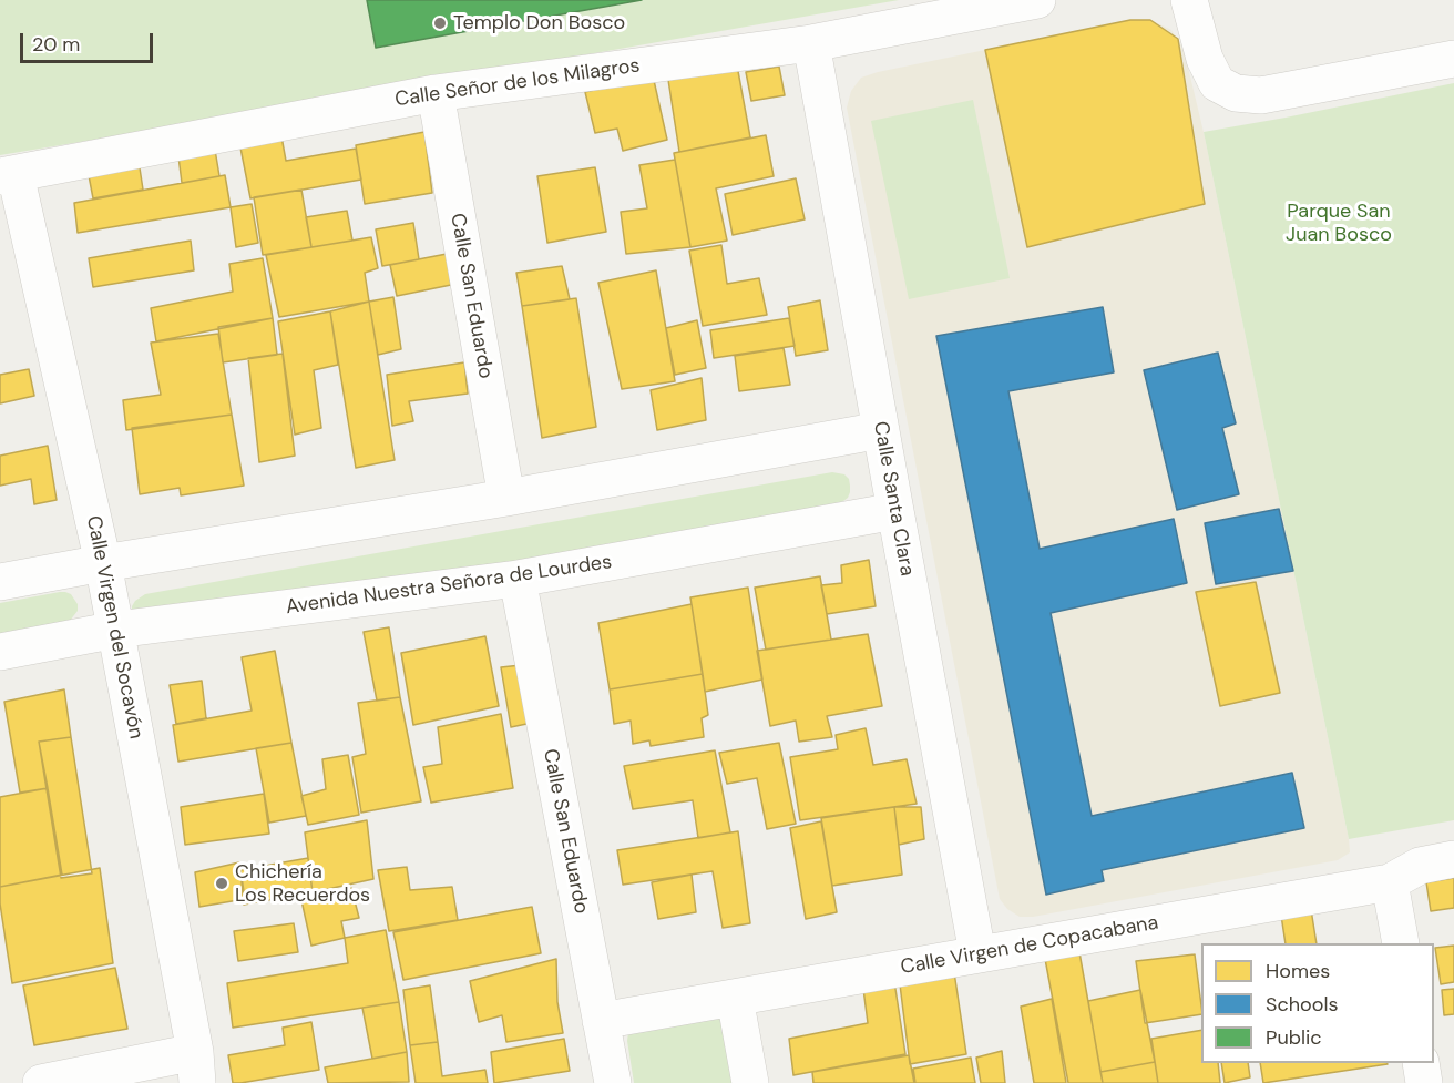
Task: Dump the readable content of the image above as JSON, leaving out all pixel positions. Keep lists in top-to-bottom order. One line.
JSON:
{"streets":{"street":["Calle Señor de los Milagros","Calle San Eduardo","Calle Santa Clara","Avenida Nuestra Señora de Lourdes","Calle Virgen del Socavón","Calle Virgen de Copacabana"]},"crossings":[["Calle Señor de los Milagros","Calle San Eduardo"],["Calle Señor de los Milagros","Calle Santa Clara"],["Calle Señor de los Milagros","Calle Virgen del Socavón"],["Calle San Eduardo","Avenida Nuestra Señora de Lourdes"],["Calle San Eduardo","Calle Virgen de Copacabana"],["Calle Santa Clara","Avenida Nuestra Señora de Lourdes"],["Calle Santa Clara","Calle Virgen de Copacabana"],["Avenida Nuestra Señora de Lourdes","Calle Virgen del Socavón"]],"parks":["Parque San Juan Bosco"],"places":["Templo Don Bosco","Chichería Los Recuerdos"],"legend":["Homes","Schools","Public"],"scale_bar":"20 m"}
